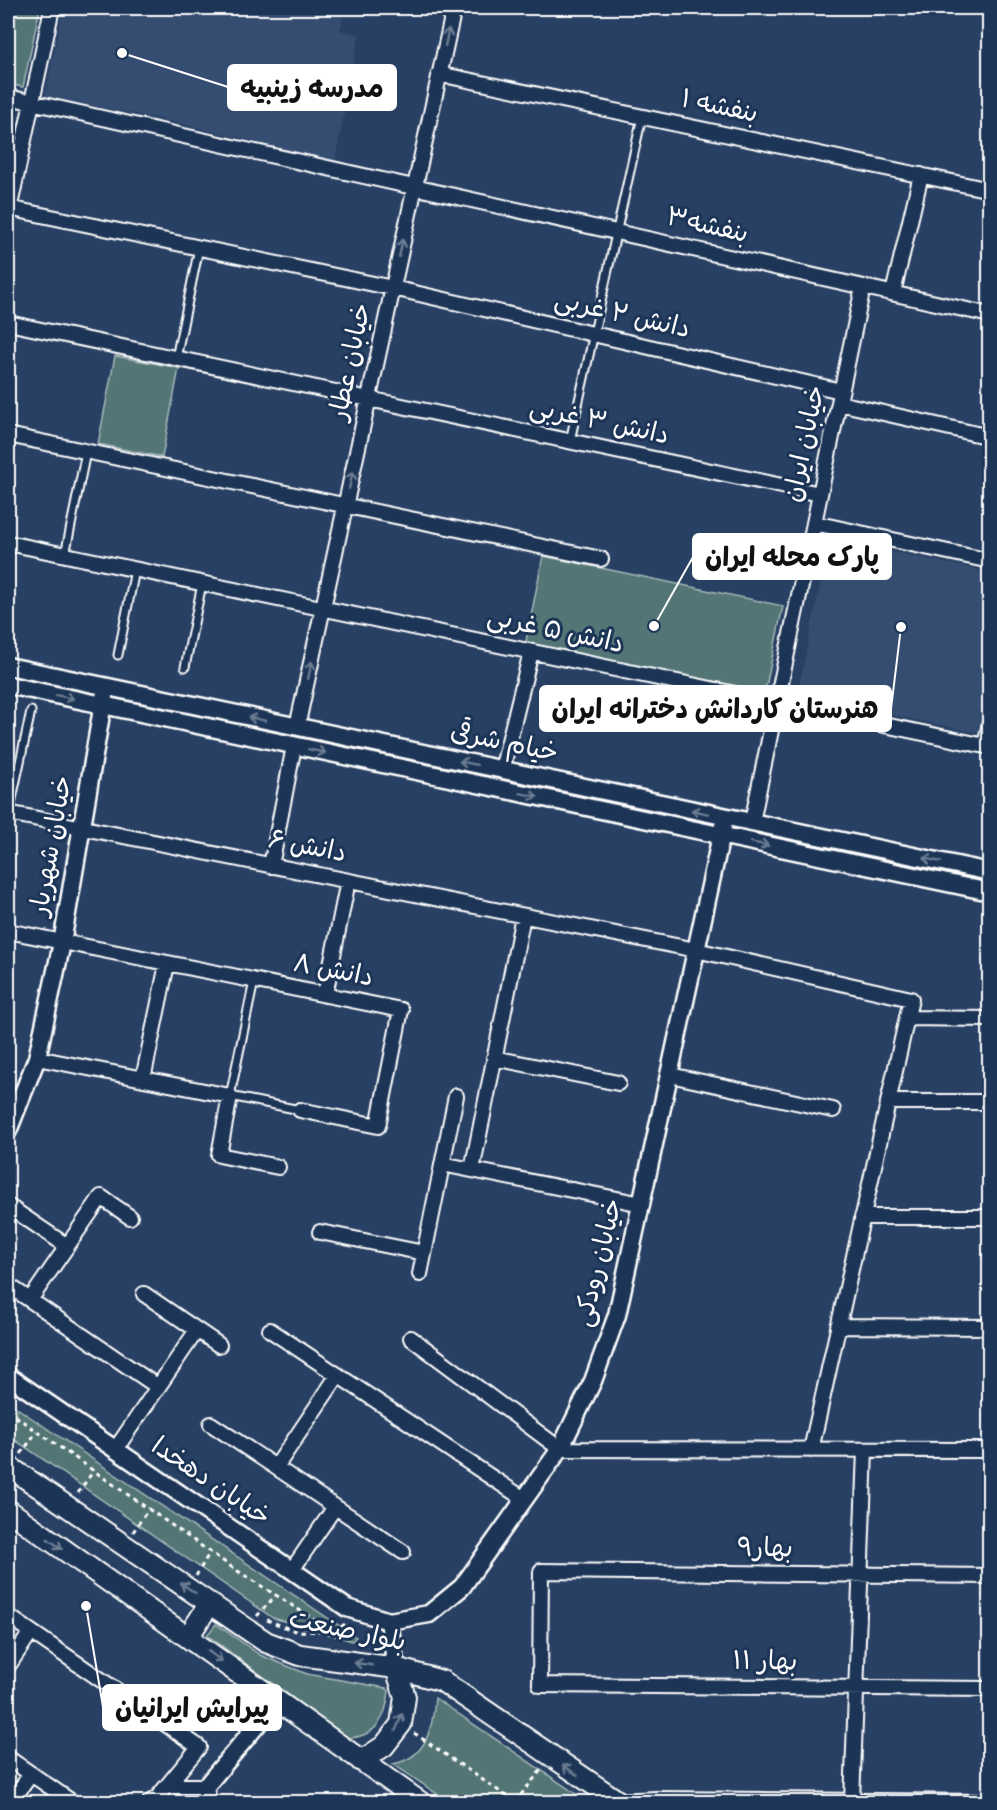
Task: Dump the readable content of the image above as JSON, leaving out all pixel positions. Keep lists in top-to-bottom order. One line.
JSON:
{"streets":{"main road":["بلوار صنعت"],"street":["بنفشه ۱","بنفشه۳","دانش ۲ غربی","خیابان عطار","دانش ۳ غربی","خیابان ایران","دانش ۵ غربی","خیام شرقی","خیابان شهریار","دانش ۶","دانش ۸","خیابان رودکی","خیابان دهخدا","بهار۹","بهار ۱۱"]},"crossings":[["بنفشه ۱","خیابان عطار"],["بنفشه۳","خیابان عطار"],["بنفشه۳","خیابان ایران"],["دانش ۲ غربی","خیابان عطار"],["دانش ۲ غربی","خیابان ایران"],["خیابان عطار","دانش ۳ غربی"],["خیابان عطار","دانش ۵ غربی"],["خیابان عطار","خیام شرقی"],["دانش ۳ غربی","خیابان ایران"],["خیابان ایران","دانش ۵ غربی"],["خیابان ایران","خیام شرقی"],["خیام شرقی","خیابان شهریار"],["خیام شرقی","خیابان رودکی"],["خیابان شهریار","دانش ۶"],["خیابان شهریار","دانش ۸"],["دانش ۶","خیابان رودکی"],["خیابان رودکی","خیابان دهخدا"],["بهار۹","بهار ۱۱"]],"one_way":["خیابان عطار"],"places":["مدرسه زینبیه","پارک محله ایران","هنرستان کاردانش دخترانه ایران","پیرایش ایرانیان"]}
